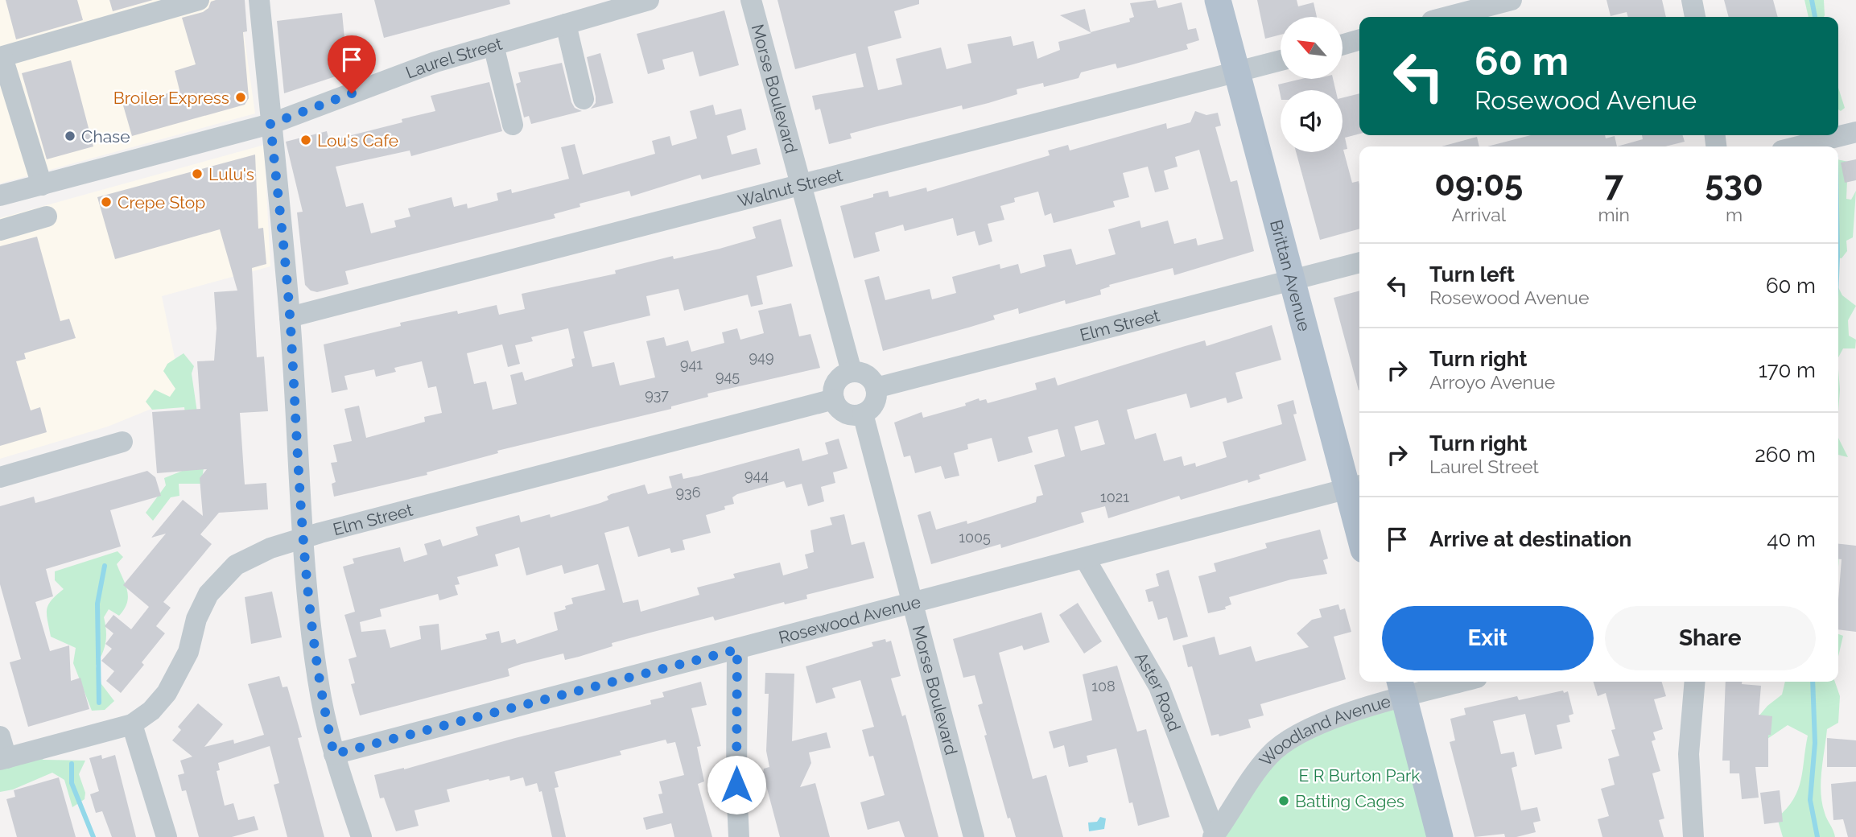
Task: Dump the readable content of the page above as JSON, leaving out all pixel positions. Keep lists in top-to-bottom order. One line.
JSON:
{"streets":{"main road":["Brittan Avenue"],"street":["Laurel Street","Morse Boulevard","Walnut Street","Elm Street","Rosewood Avenue","Aster Road","Woodland Avenue"]},"crossings":[["Morse Boulevard","Walnut Street"],["Morse Boulevard","Elm Street"],["Morse Boulevard","Rosewood Avenue"],["Walnut Street","Brittan Avenue"],["Brittan Avenue","Elm Street"],["Brittan Avenue","Rosewood Avenue"],["Rosewood Avenue","Aster Road"],["Aster Road","Woodland Avenue"]],"parks":["E R Burton Park"],"places":["Broiler Express","Chase","Lou's Cafe","Lulu's","Crepe Stop","Batting Cages"],"house_numbers":["949","941","945","937","944","936","1021","1005","108"],"north":"top left","page":{"turn":["60 m","Rosewood Avenue"],"eta":["09:05","Arrival","7","min","530","m"],"list":[{"name":"Turn left","note":"Rosewood Avenue","value":"60 m"},{"name":"Turn right","note":"Arroyo Avenue","value":"170 m"},{"name":"Turn right","note":"Laurel Street","value":"260 m"},{"name":"Arrive at destination","value":"40 m"}],"buttons":["Exit","Share"]}}
